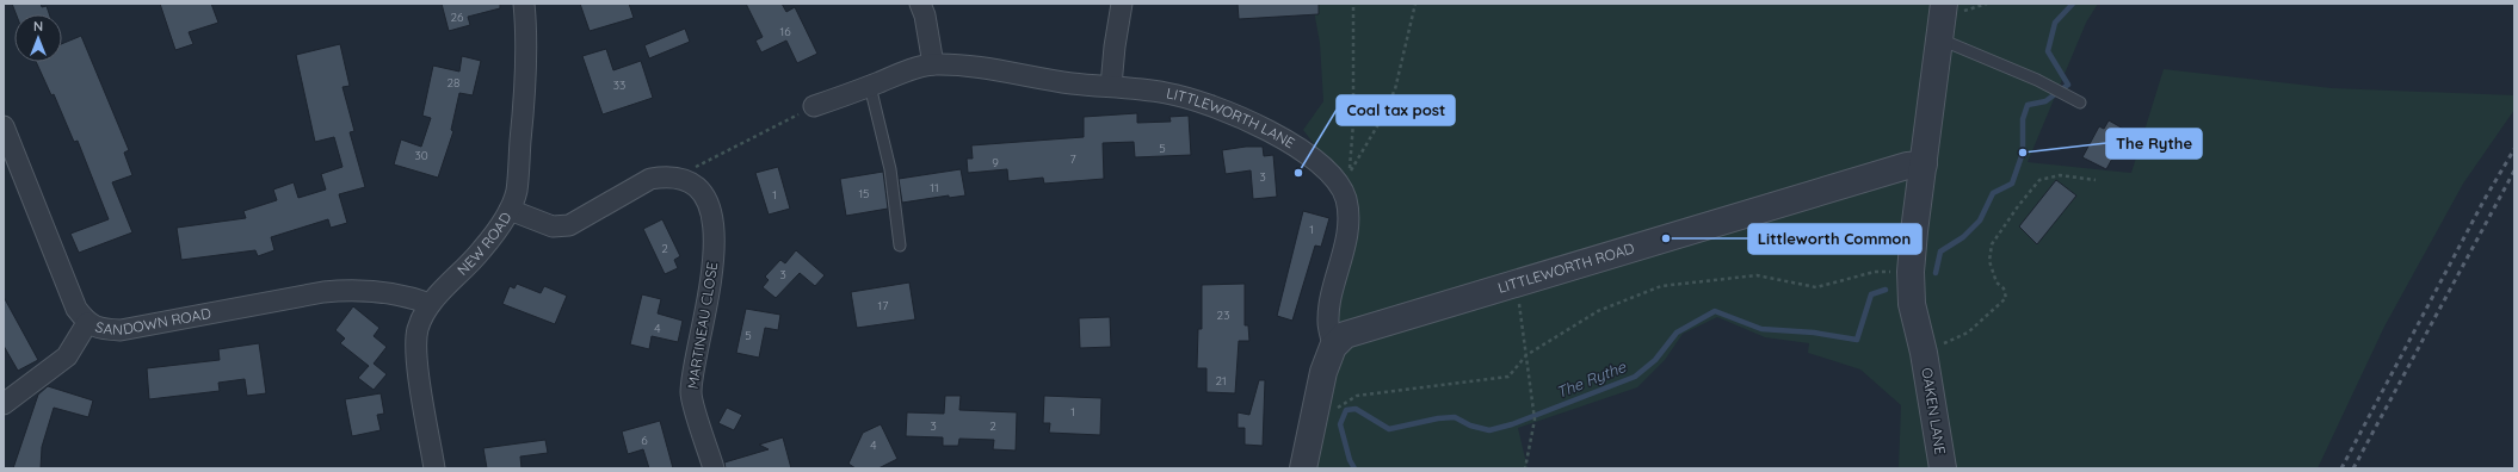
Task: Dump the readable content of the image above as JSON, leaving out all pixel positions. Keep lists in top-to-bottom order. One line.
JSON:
{"streets":{"street":["LITTLEWORTH LANE","NEW ROAD","LITTLEWORTH ROAD","SANDOWN ROAD","MARTINEAU CLOSE","OAKEN LANE"]},"crossings":[["LITTLEWORTH LANE","LITTLEWORTH ROAD"],["NEW ROAD","SANDOWN ROAD"]],"water":["The Rythe"],"places":["The Rythe","Coal tax post","Littleworth Common"],"house_numbers":["26","16","28","33","5","30","7","9","3","11","15","1","1","2","3","17","23","4","5","21","1","3","2","6","4"],"north":"top"}
